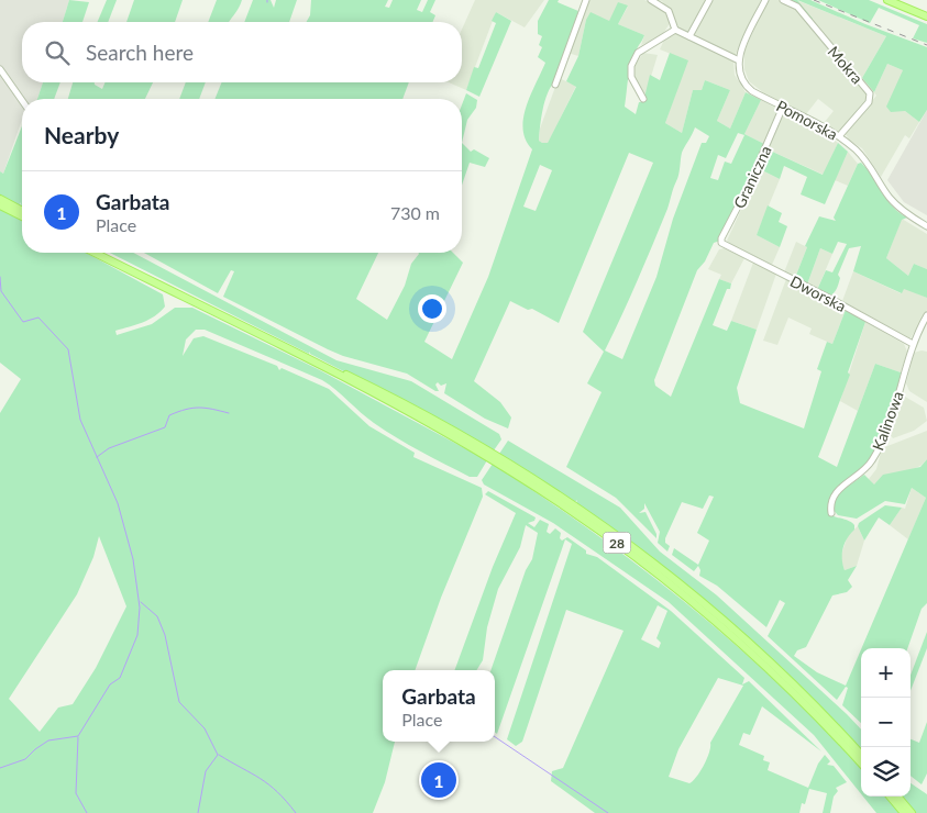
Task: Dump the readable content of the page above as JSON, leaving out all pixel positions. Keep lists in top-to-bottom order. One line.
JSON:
{"streets":{"main road":["28"],"street":["Mokra","Pomorska","Graniczna","Dworska","Kalinowa"]},"crossings":[["Mokra","Pomorska"],["Pomorska","Graniczna"],["Graniczna","Dworska"],["Dworska","Kalinowa"]],"page":{"search":"Search here","heading":"Nearby","list":[{"mark":"1","name":"Garbata","note":"Place","value":"730 m"}],"map_buttons":["+","−"],"popup":["Garbata","Place"],"pins":"1"}}
